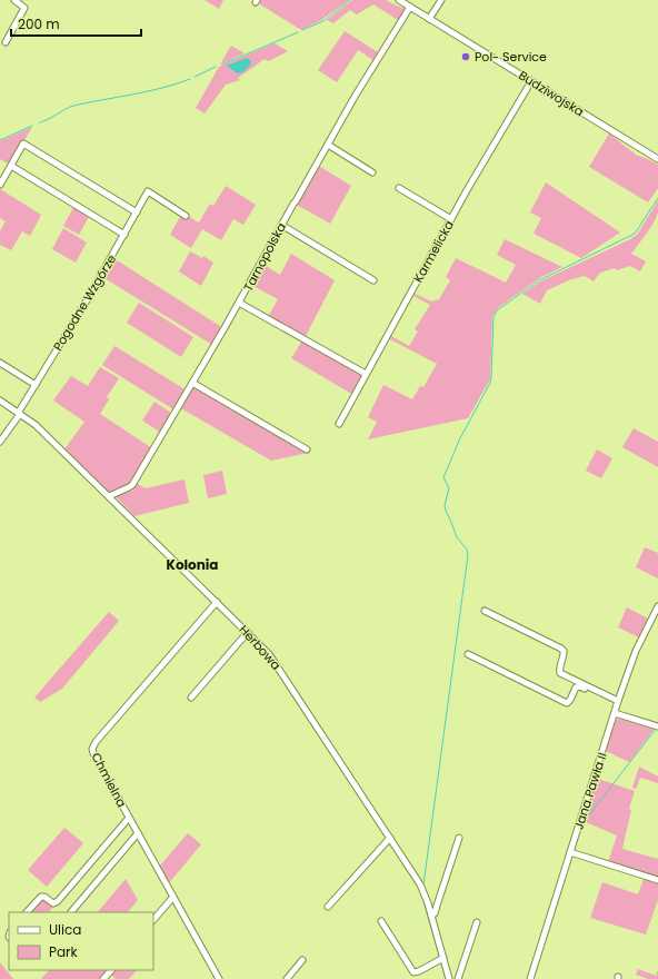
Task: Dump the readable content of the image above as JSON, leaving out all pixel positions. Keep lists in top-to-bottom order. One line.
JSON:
{"streets":{"street":["Budziwojska","Karmelicka","Tarnopolska","Pogodne Wzgórze","Herbowa","Chmielna","Jana Pawła II"]},"crossings":[["Budziwojska","Karmelicka"],["Budziwojska","Tarnopolska"],["Tarnopolska","Herbowa"],["Pogodne Wzgórze","Herbowa"],["Herbowa","Chmielna"]],"districts":["Kolonia"],"places":["Pol- Service"],"legend":["Ulica","Park"],"scale_bar":"200 m"}
